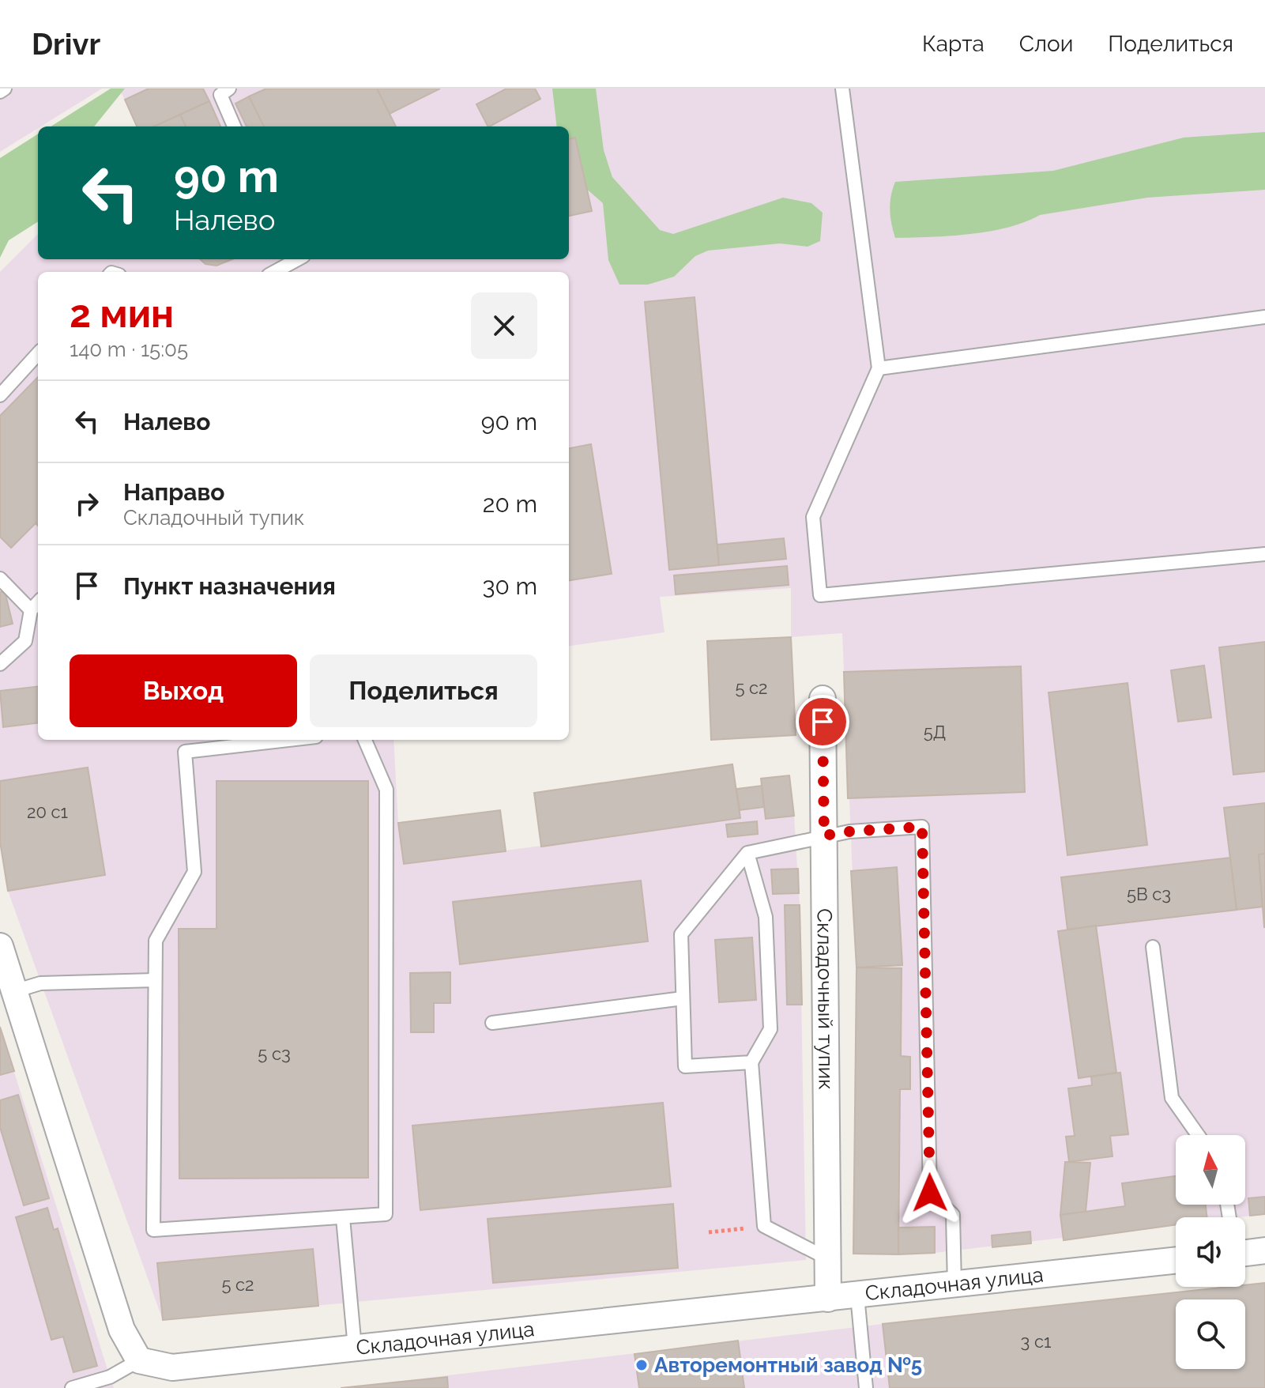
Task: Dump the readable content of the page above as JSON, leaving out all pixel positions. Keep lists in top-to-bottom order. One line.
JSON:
{"streets":{"street":["Складочный тупик","Складочная улица"]},"crossings":[["Складочный тупик","Складочная улица"]],"places":["Авторемонтный завод №5"],"house_numbers":["5 с2","5Д","20 с1","5В с3","5 с3","5 с2","3 с1"],"north":"top","page":{"header":"Drivr","nav":["Карта","Слои","Поделиться"],"turn":["90 m","Налево"],"heading":["2 мин","140 m · 15:05"],"list":[{"name":"Налево","value":"90 m"},{"name":"Направо","note":"Складочный тупик","value":"20 m"},{"name":"Пункт назначения","value":"30 m"}],"buttons":["Выход","Поделиться"]}}
